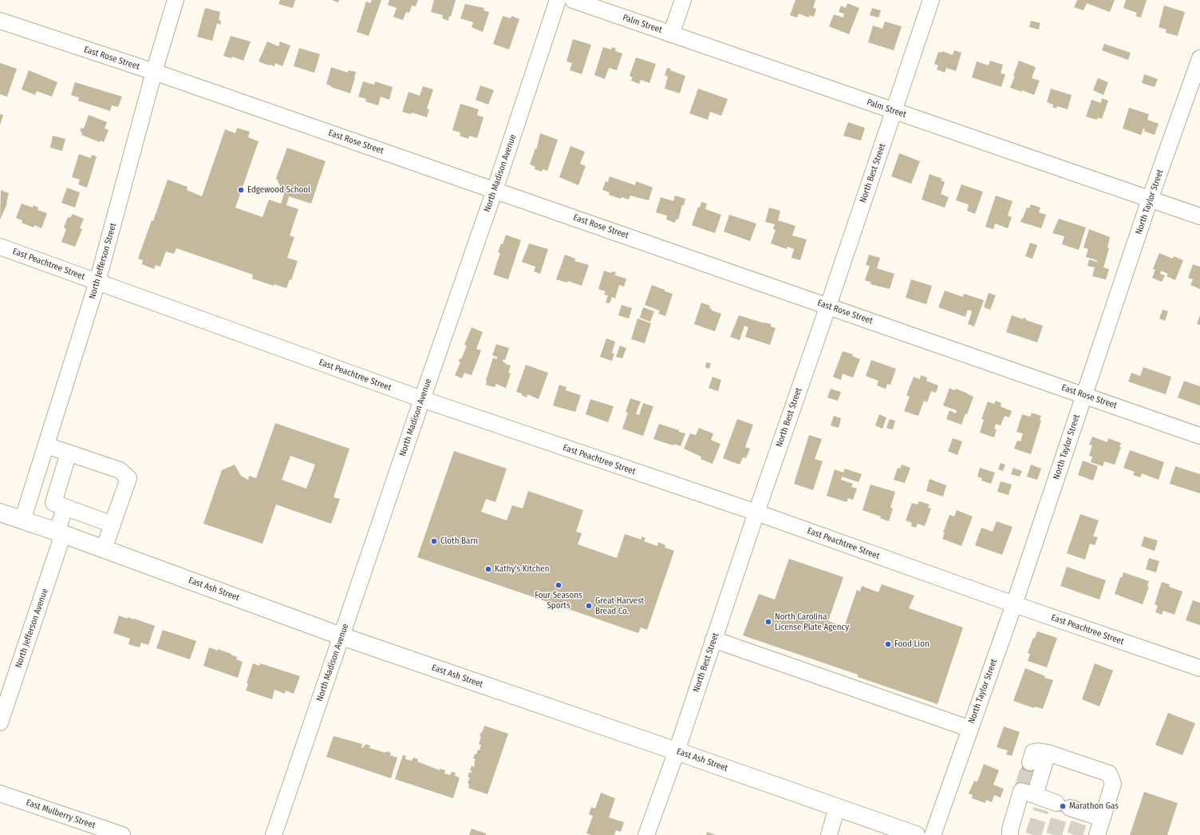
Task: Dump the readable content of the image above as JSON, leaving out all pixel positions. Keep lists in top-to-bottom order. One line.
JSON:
{"streets":{"main road":["East Ash Street"],"street":["Palm Street","East Rose Street","North Madison Avenue","North Best Street","North Taylor Street","North Jefferson Street","East Peachtree Street","North Jefferson Avenue","East Mulberry Street"]},"crossings":[["Palm Street","North Best Street"],["Palm Street","North Taylor Street"],["East Rose Street","North Madison Avenue"],["East Rose Street","North Best Street"],["East Rose Street","North Taylor Street"],["East Rose Street","North Jefferson Street"],["North Madison Avenue","East Peachtree Street"],["North Madison Avenue","East Ash Street"],["North Best Street","East Peachtree Street"],["North Best Street","East Ash Street"],["North Taylor Street","East Peachtree Street"],["North Jefferson Street","East Peachtree Street"],["North Jefferson Street","East Ash Street"],["East Ash Street","North Jefferson Avenue"]],"places":["Edgewood School","Cloth Barn","Kathy's Kitchen","Four Seasons Sports","Great Harvest Bread Co.","North Carolina License Plate Agency","Food Lion","Marathon Gas"]}
